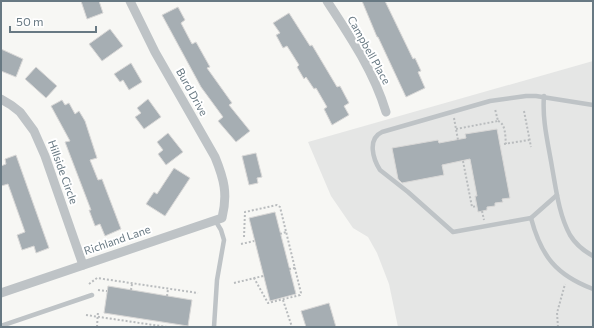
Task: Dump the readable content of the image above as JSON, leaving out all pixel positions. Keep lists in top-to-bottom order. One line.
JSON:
{"streets":{"street":["Campbell Place","Burd Drive","Hillside Circle","Richland Lane"]},"crossings":[["Burd Drive","Richland Lane"],["Hillside Circle","Richland Lane"]],"scale_bar":"50 m"}
